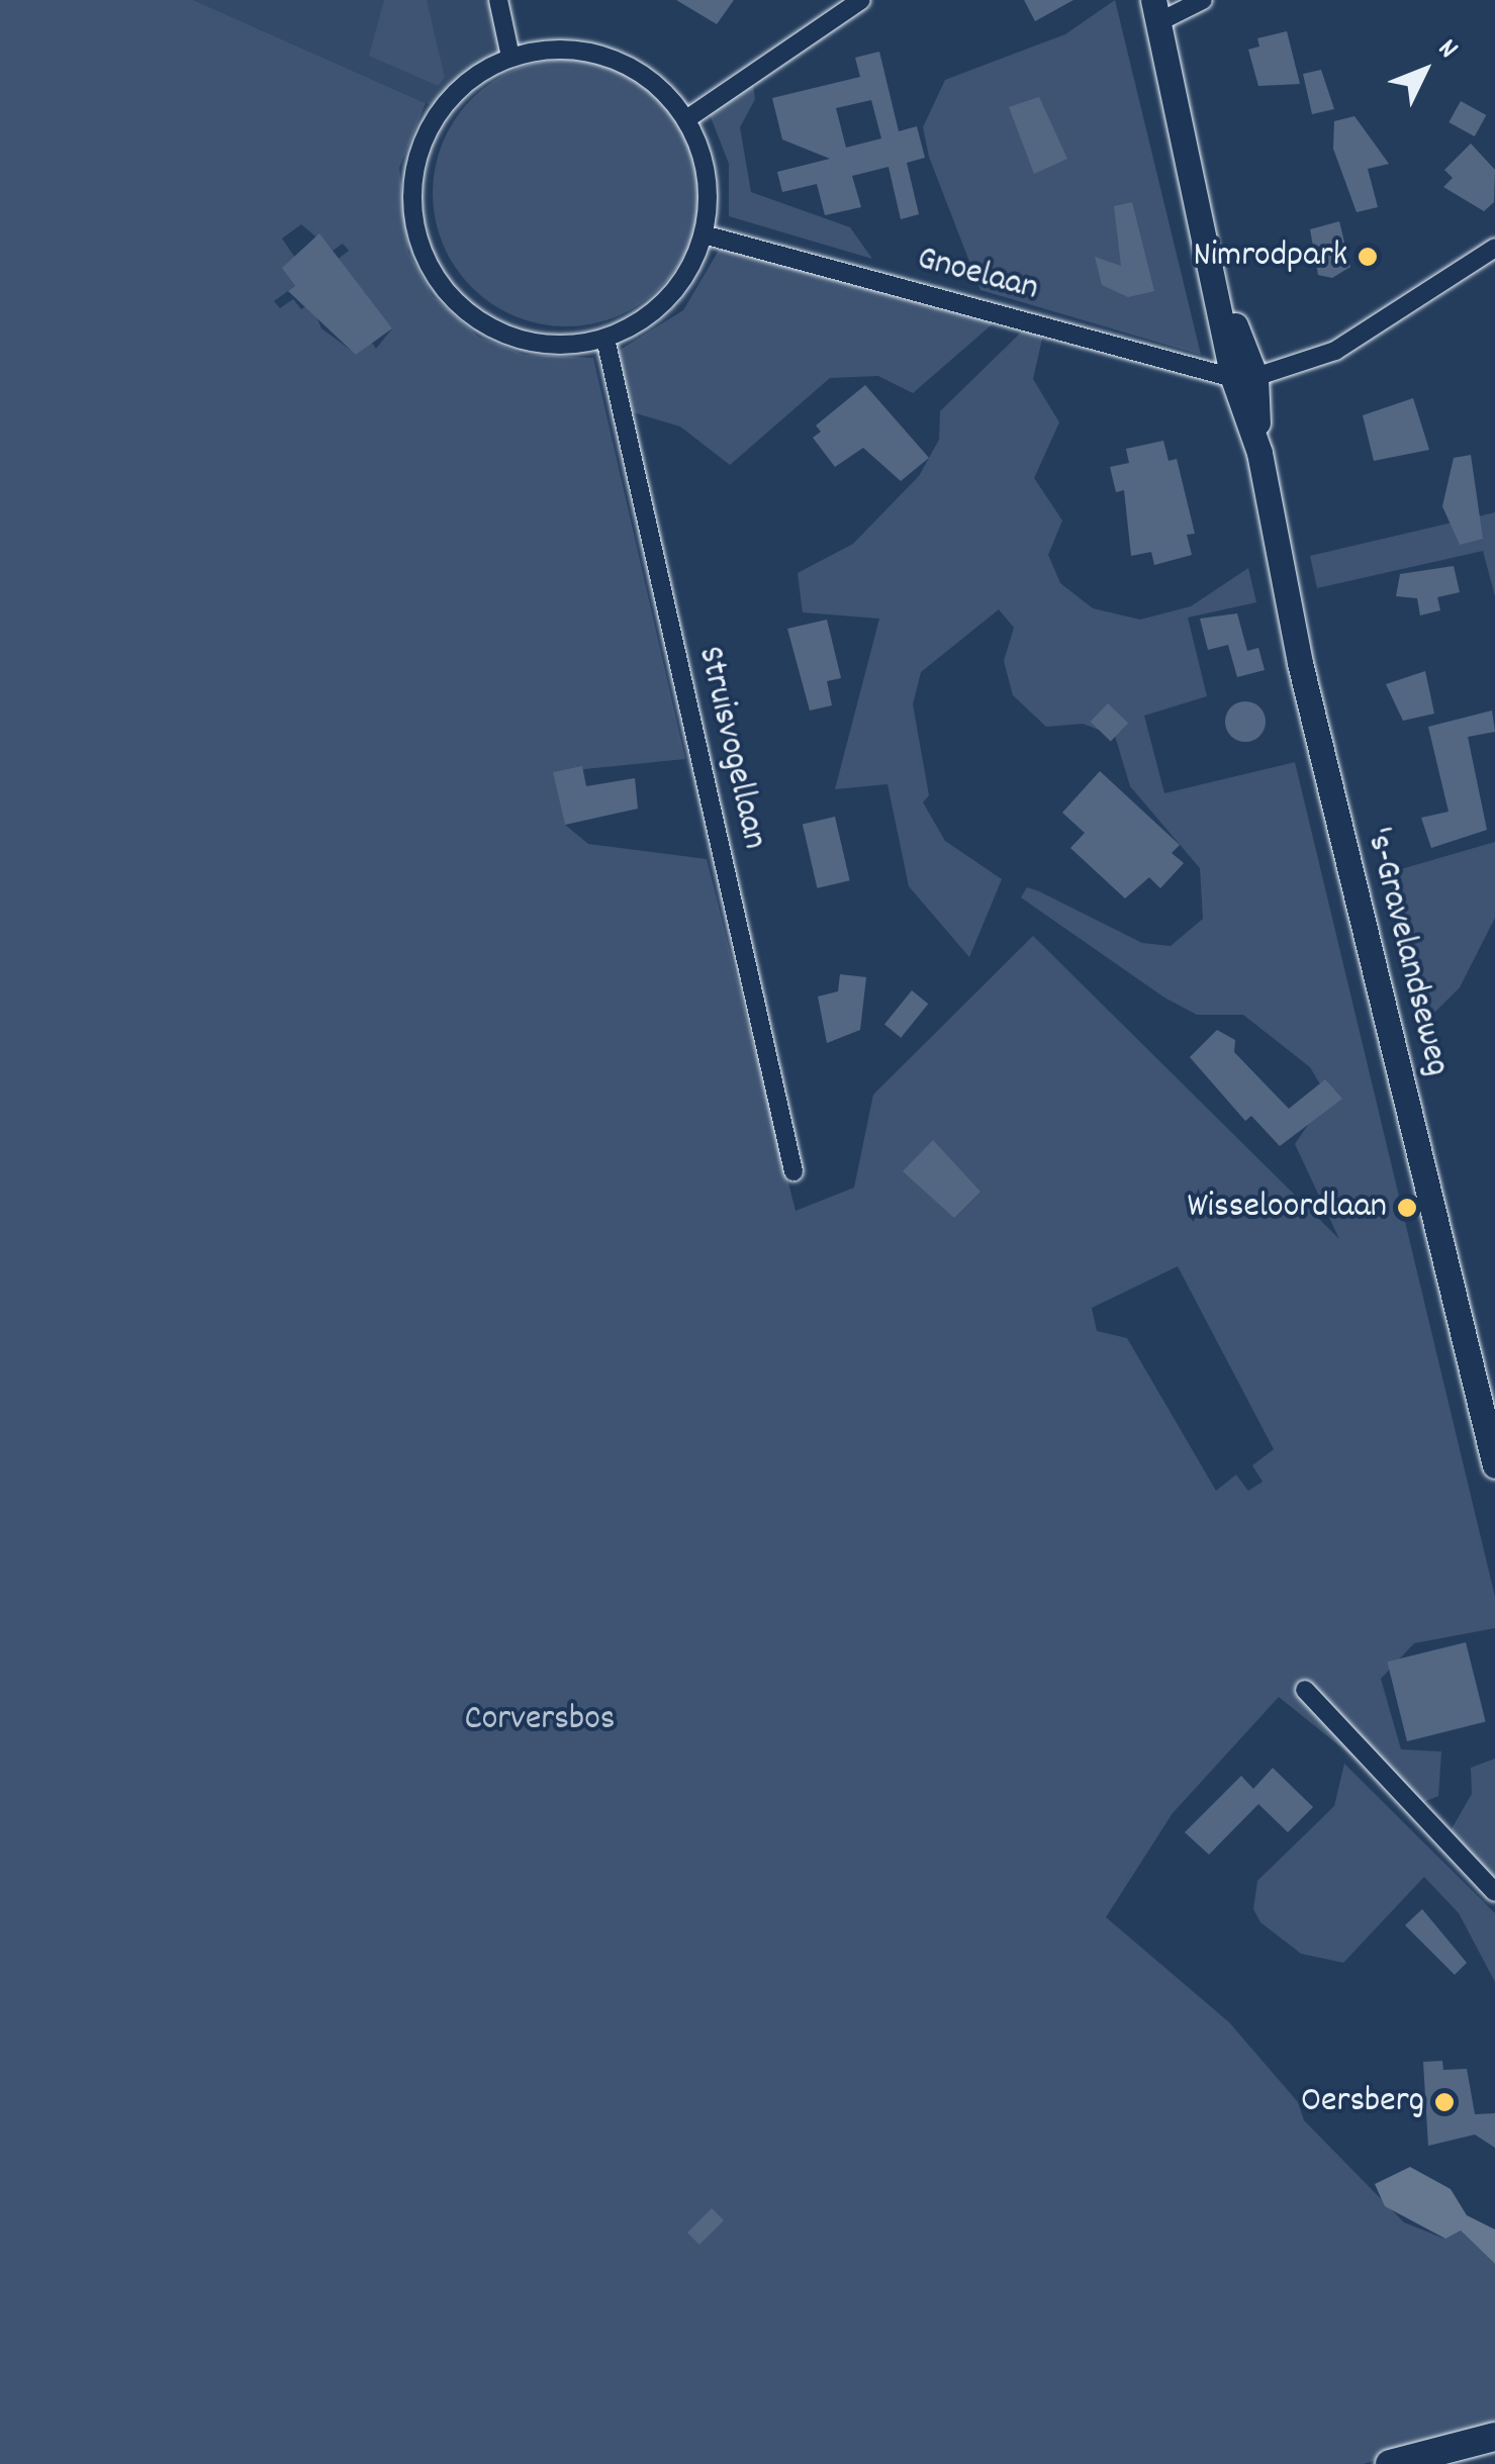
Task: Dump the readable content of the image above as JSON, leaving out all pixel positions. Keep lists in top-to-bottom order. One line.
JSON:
{"streets":{"street":["Gnoelaan","Struisvogellaan","'s-Gravelandseweg"]},"crossings":[["Gnoelaan","Struisvogellaan"],["Gnoelaan","'s-Gravelandseweg"]],"parks":["Corversbos"],"places":["Nimrodpark","Wisseloordlaan","Oersberg"],"north":"top right"}
